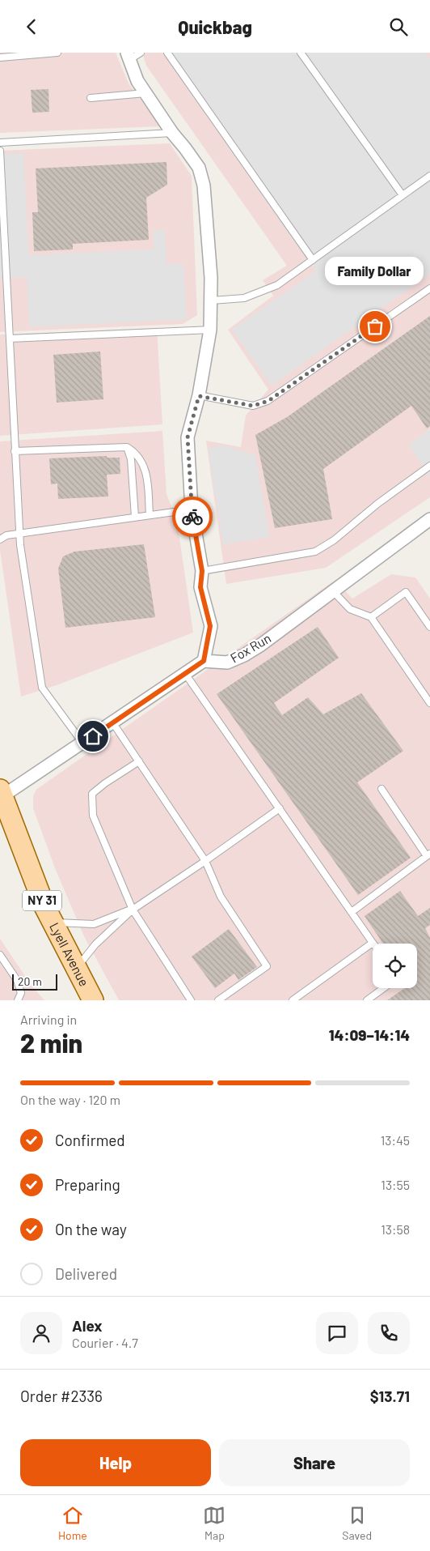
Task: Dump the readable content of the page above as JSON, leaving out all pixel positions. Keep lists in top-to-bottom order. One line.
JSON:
{"streets":{"main road":["NY 31","Lyell Avenue"],"street":["Fox Run"]},"places":["Family Dollar"],"scale_bar":"20 m","page":{"header":"Quickbag","bubble":"Family Dollar","scale":"20 m","heading":["2 min","Arriving in","14:09–14:14"],"panel":["Alex","Courier · 4.7","Order #2336","$13.71"],"bar":"On the way · 120 m","list":[["Confirmed","13:45"],["Preparing","13:55"],["On the way","13:58"],"Delivered"],"buttons":["Help","Share"],"tabs":["Home","Map","Saved"]}}
